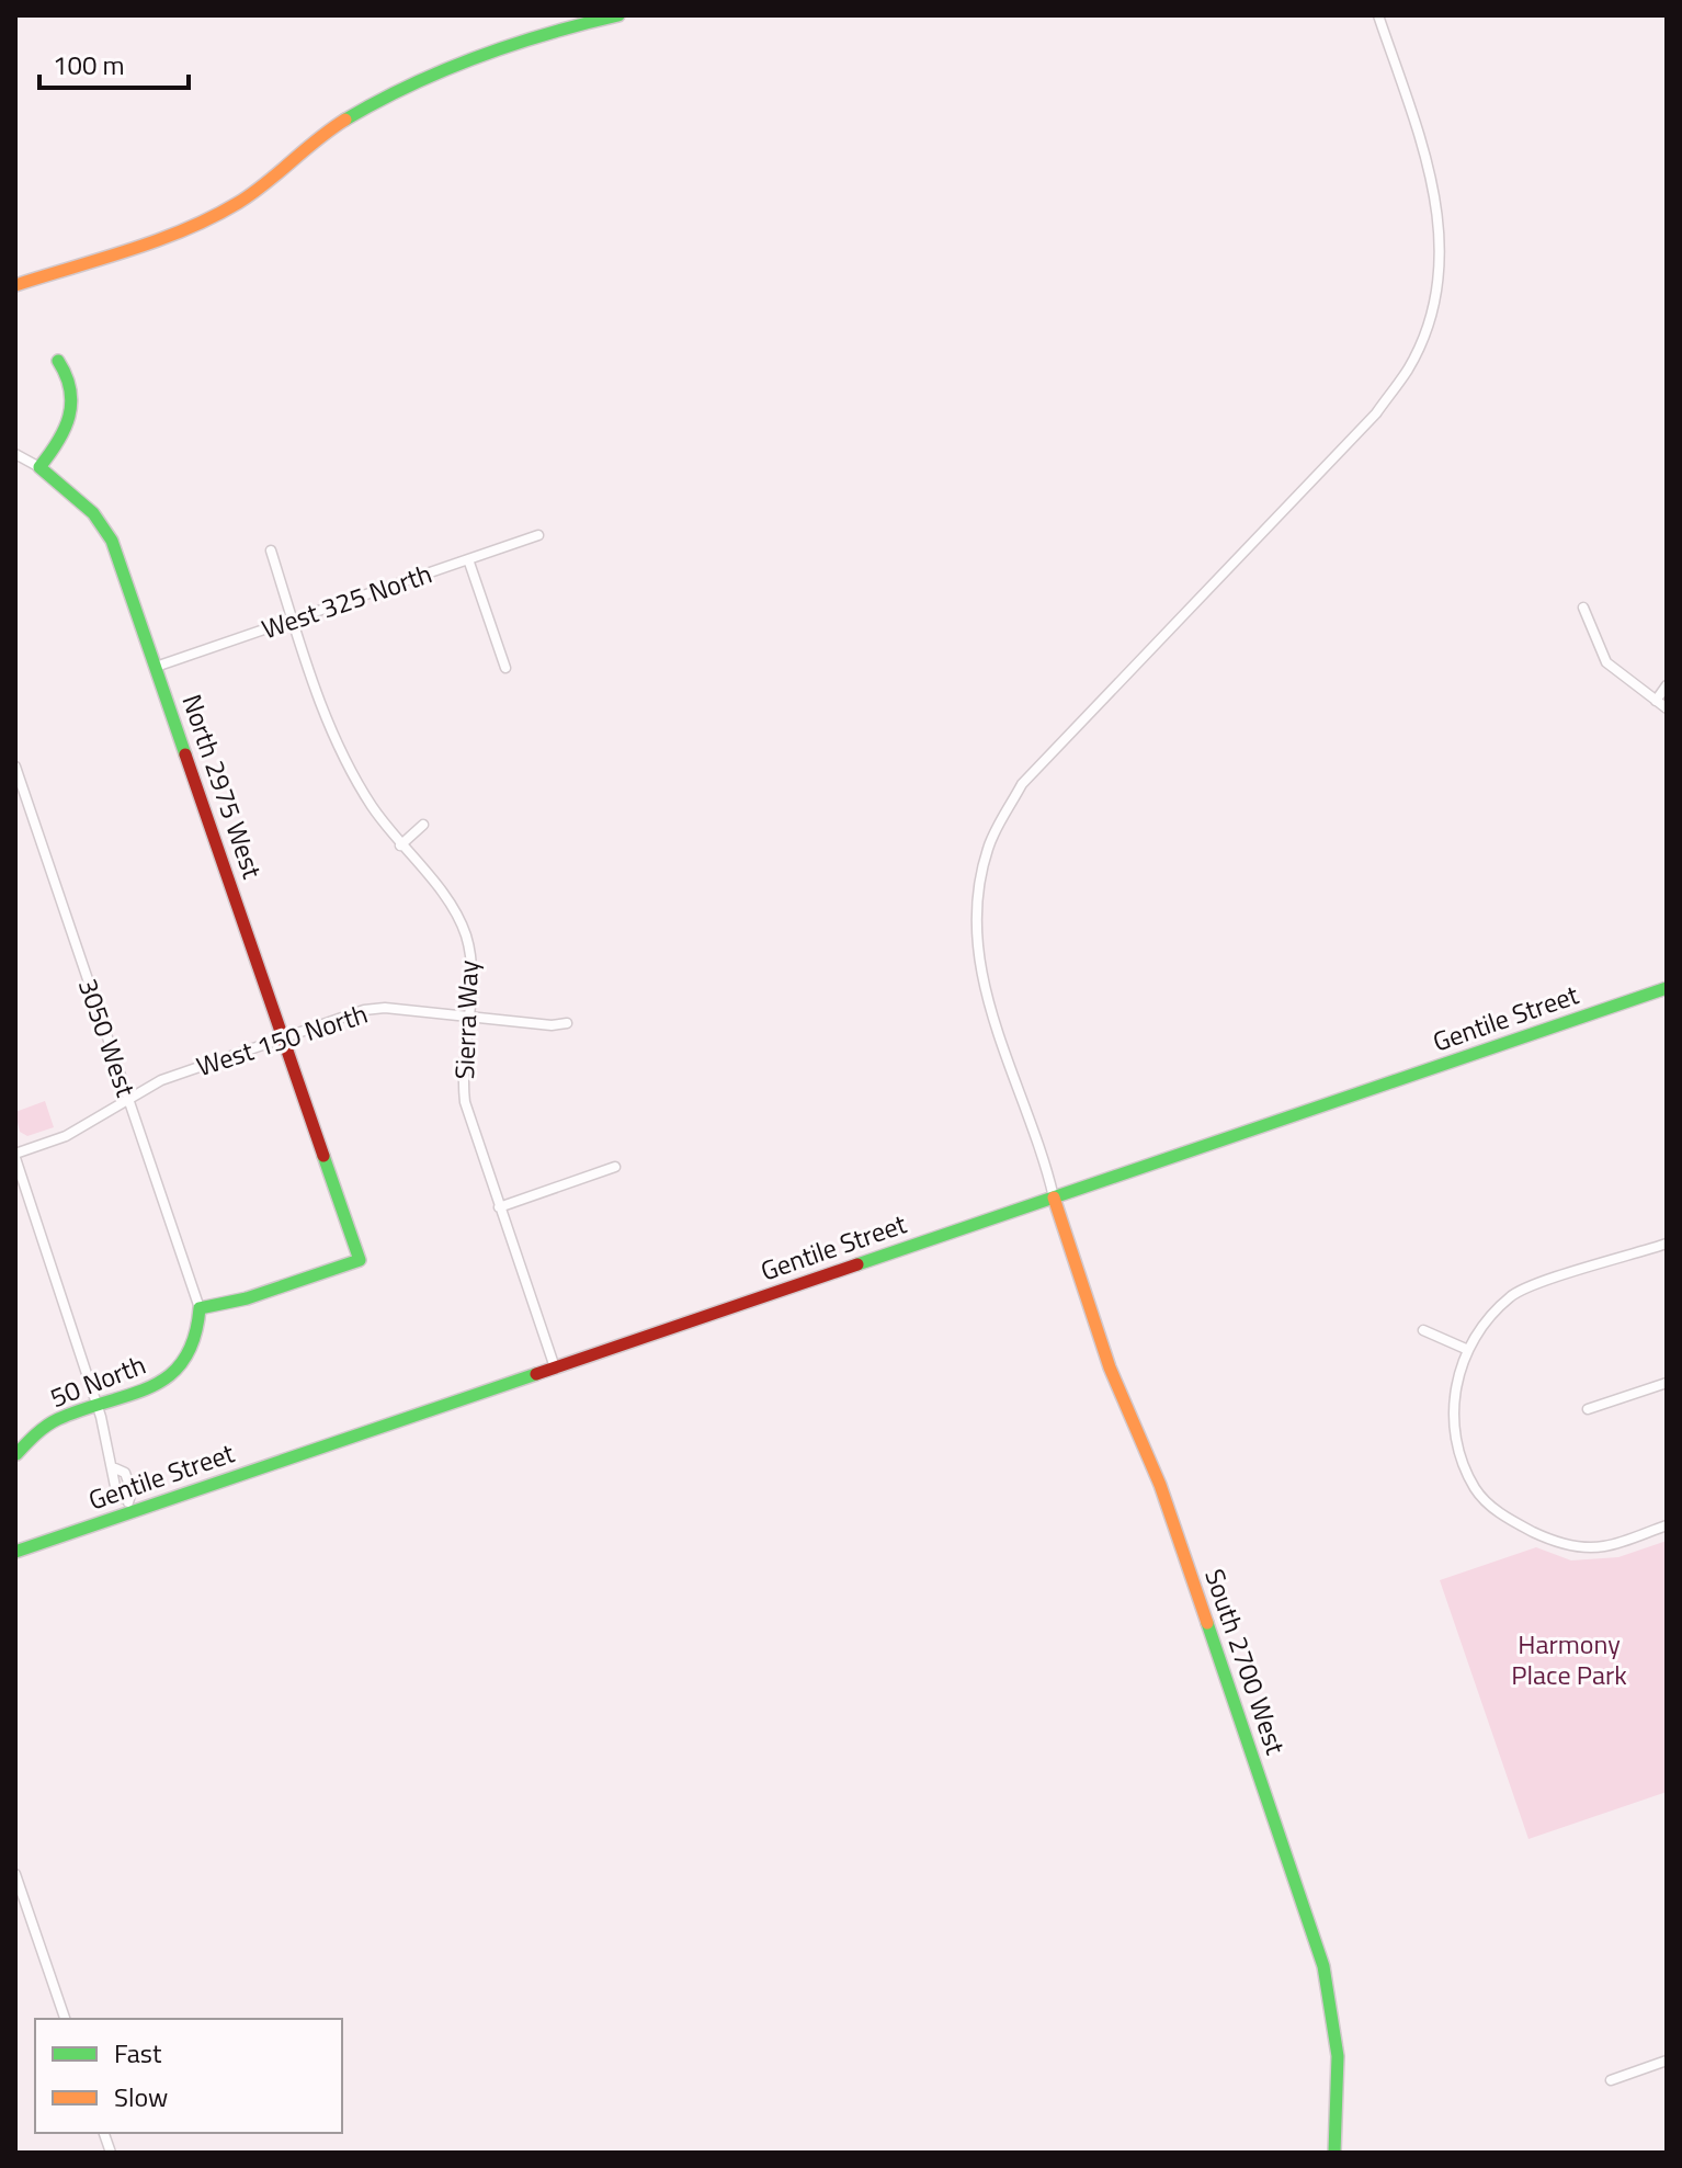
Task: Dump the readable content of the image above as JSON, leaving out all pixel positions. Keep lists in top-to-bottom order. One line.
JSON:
{"streets":{"main road":["North 2975 West","Gentile Street","50 North","South 2700 West"],"street":["West 325 North","Sierra Way","3050 West","West 150 North"]},"crossings":[["West 325 North","North 2975 West"],["West 325 North","Sierra Way"],["North 2975 West","3050 West"],["North 2975 West","West 150 North"],["North 2975 West","50 North"],["Gentile Street","Sierra Way"],["Gentile Street","South 2700 West"],["Sierra Way","West 150 North"],["3050 West","West 150 North"],["3050 West","50 North"]],"parks":["Harmony Place Park"],"legend":["Fast","Slow"],"scale_bar":"100 m"}
